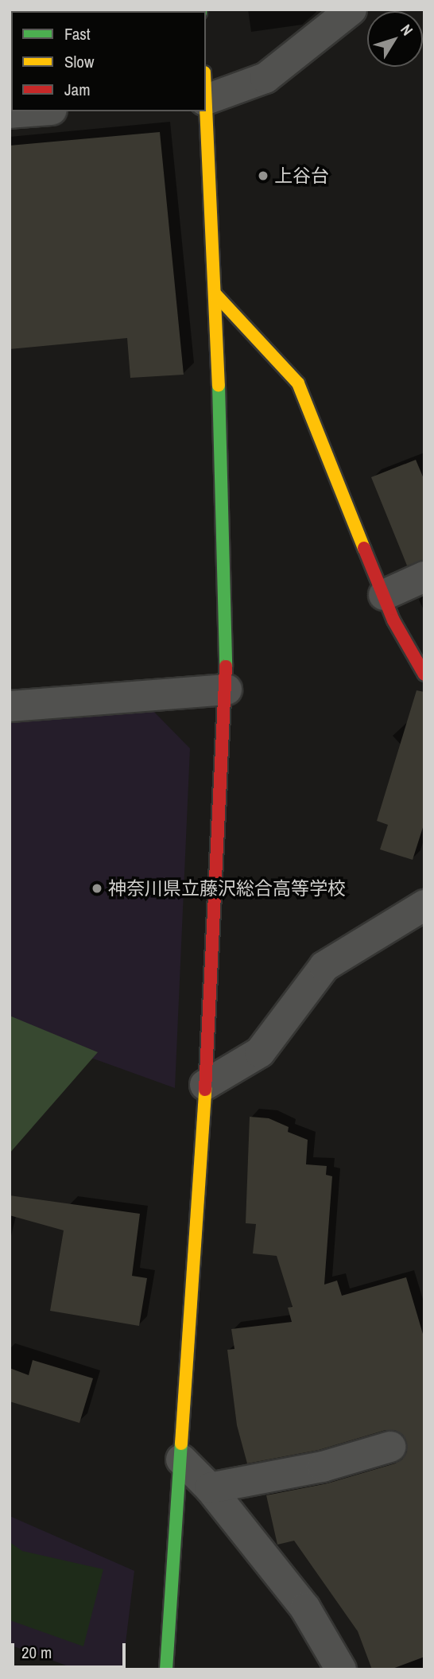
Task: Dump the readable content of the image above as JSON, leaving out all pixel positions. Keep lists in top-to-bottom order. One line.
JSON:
{"places":["上谷台","神奈川県立藤沢総合高等学校"],"legend":["Fast","Slow","Jam"],"scale_bar":"20 m","north":"top right"}
